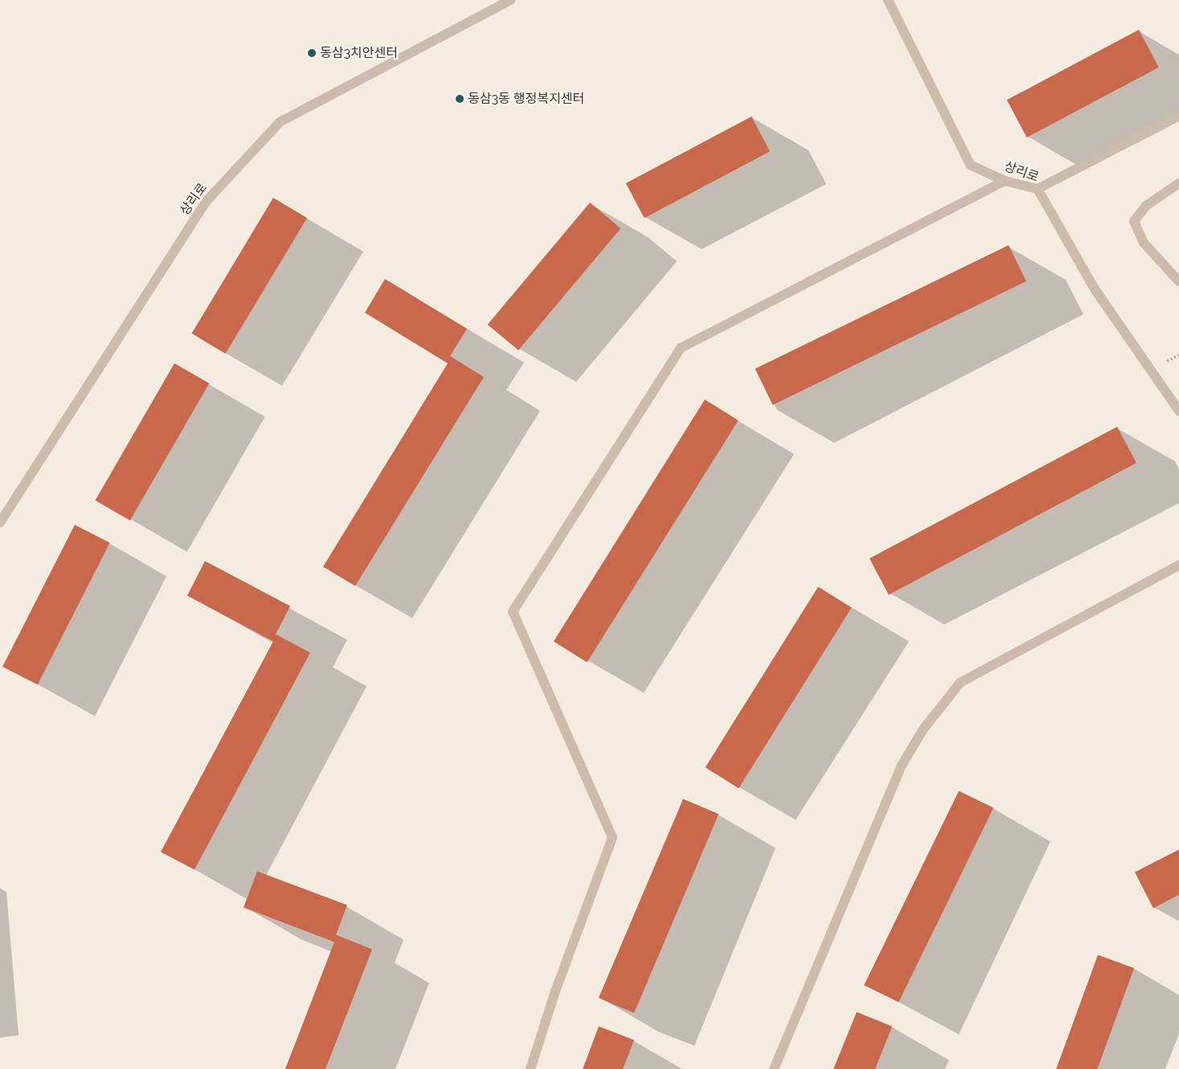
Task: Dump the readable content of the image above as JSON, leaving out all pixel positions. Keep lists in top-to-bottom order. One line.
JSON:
{"streets":{"street":["상리로"]},"places":["동삼3치안센터","동삼3동 행정복지센터"]}
